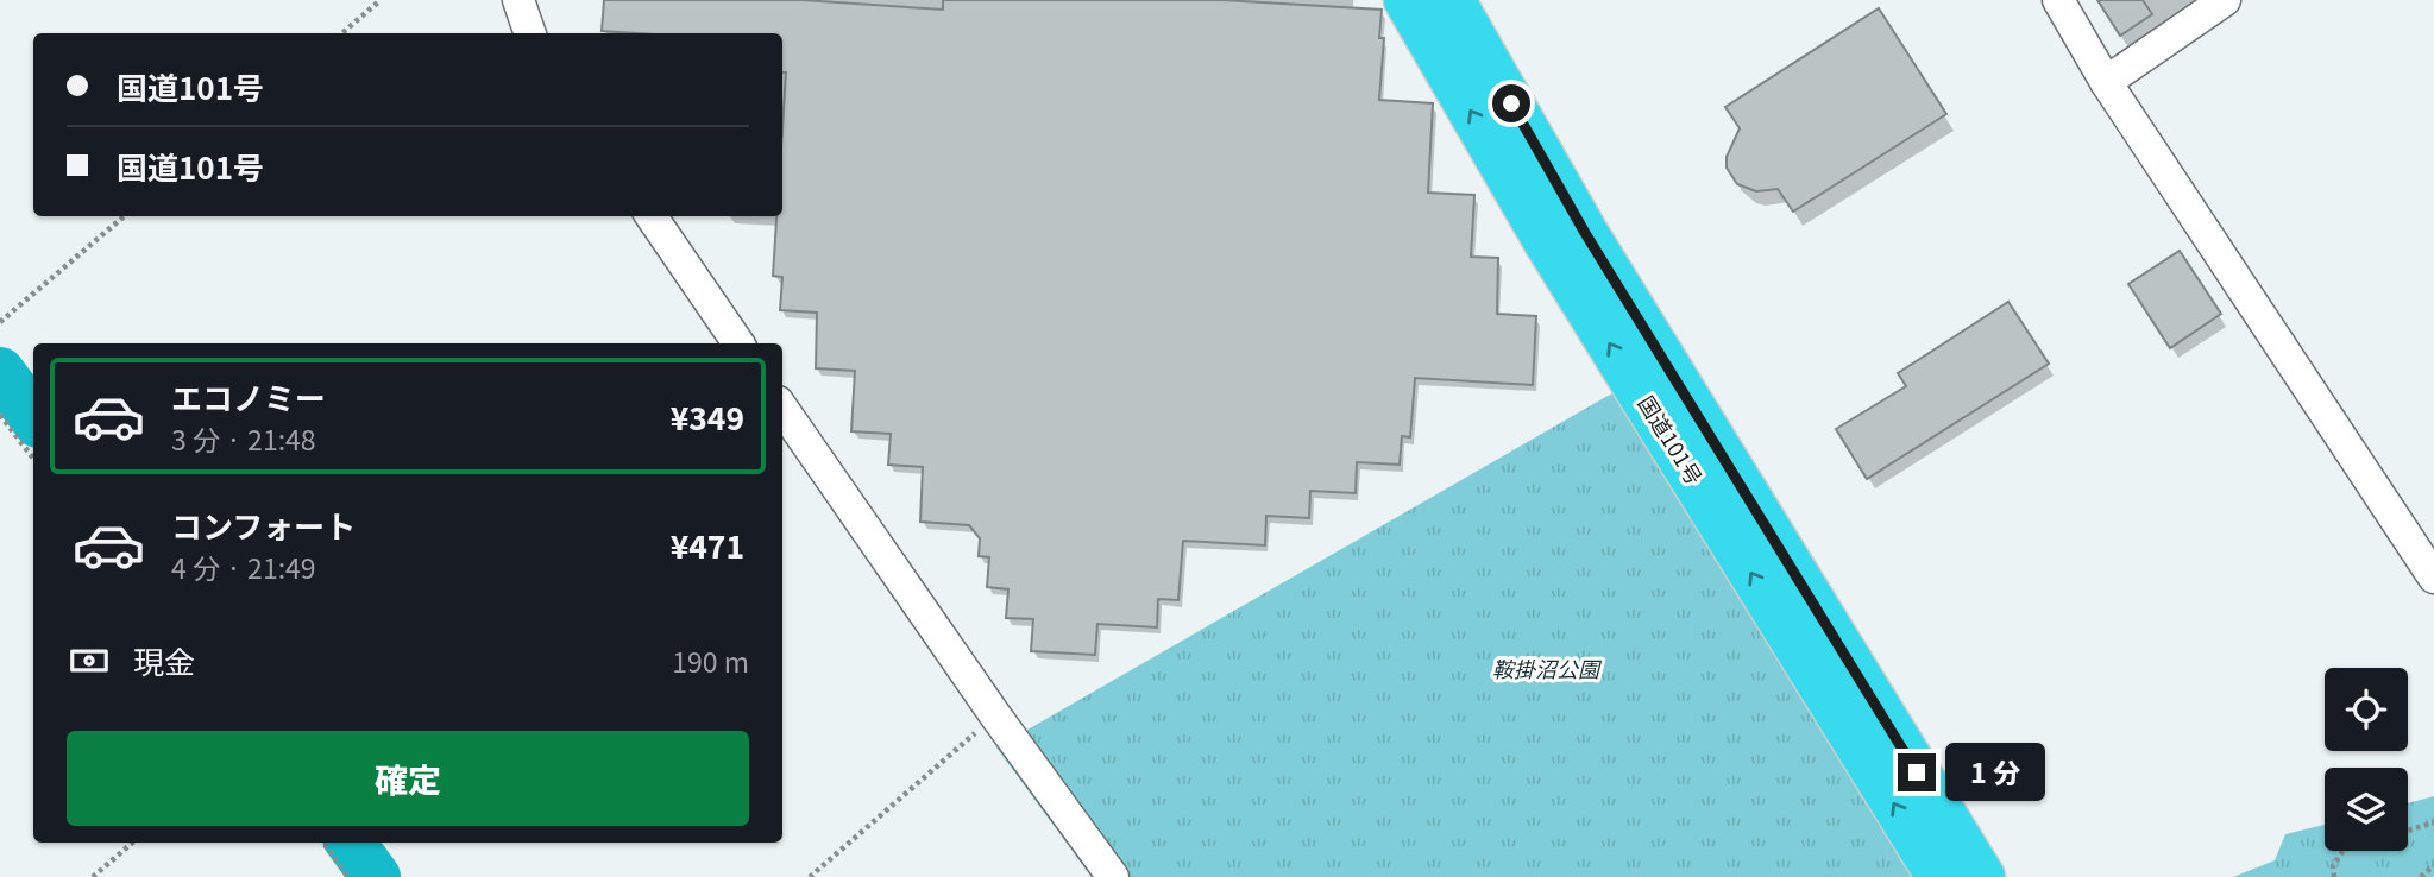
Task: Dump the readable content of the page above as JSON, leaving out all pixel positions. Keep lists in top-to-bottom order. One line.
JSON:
{"streets":{"highway":["国道101号"]},"parks":["鞍掛沼公園"],"page":{"banner":["国道101号","国道101号"],"list":[{"name":"エコノミー","note":"3 分 · 21:48","value":"¥349"},{"name":"コンフォート","note":"4 分 · 21:49","value":"¥471"}],"pay":["現金","190 m"],"buttons":"確定","bubble":"1 分"}}
